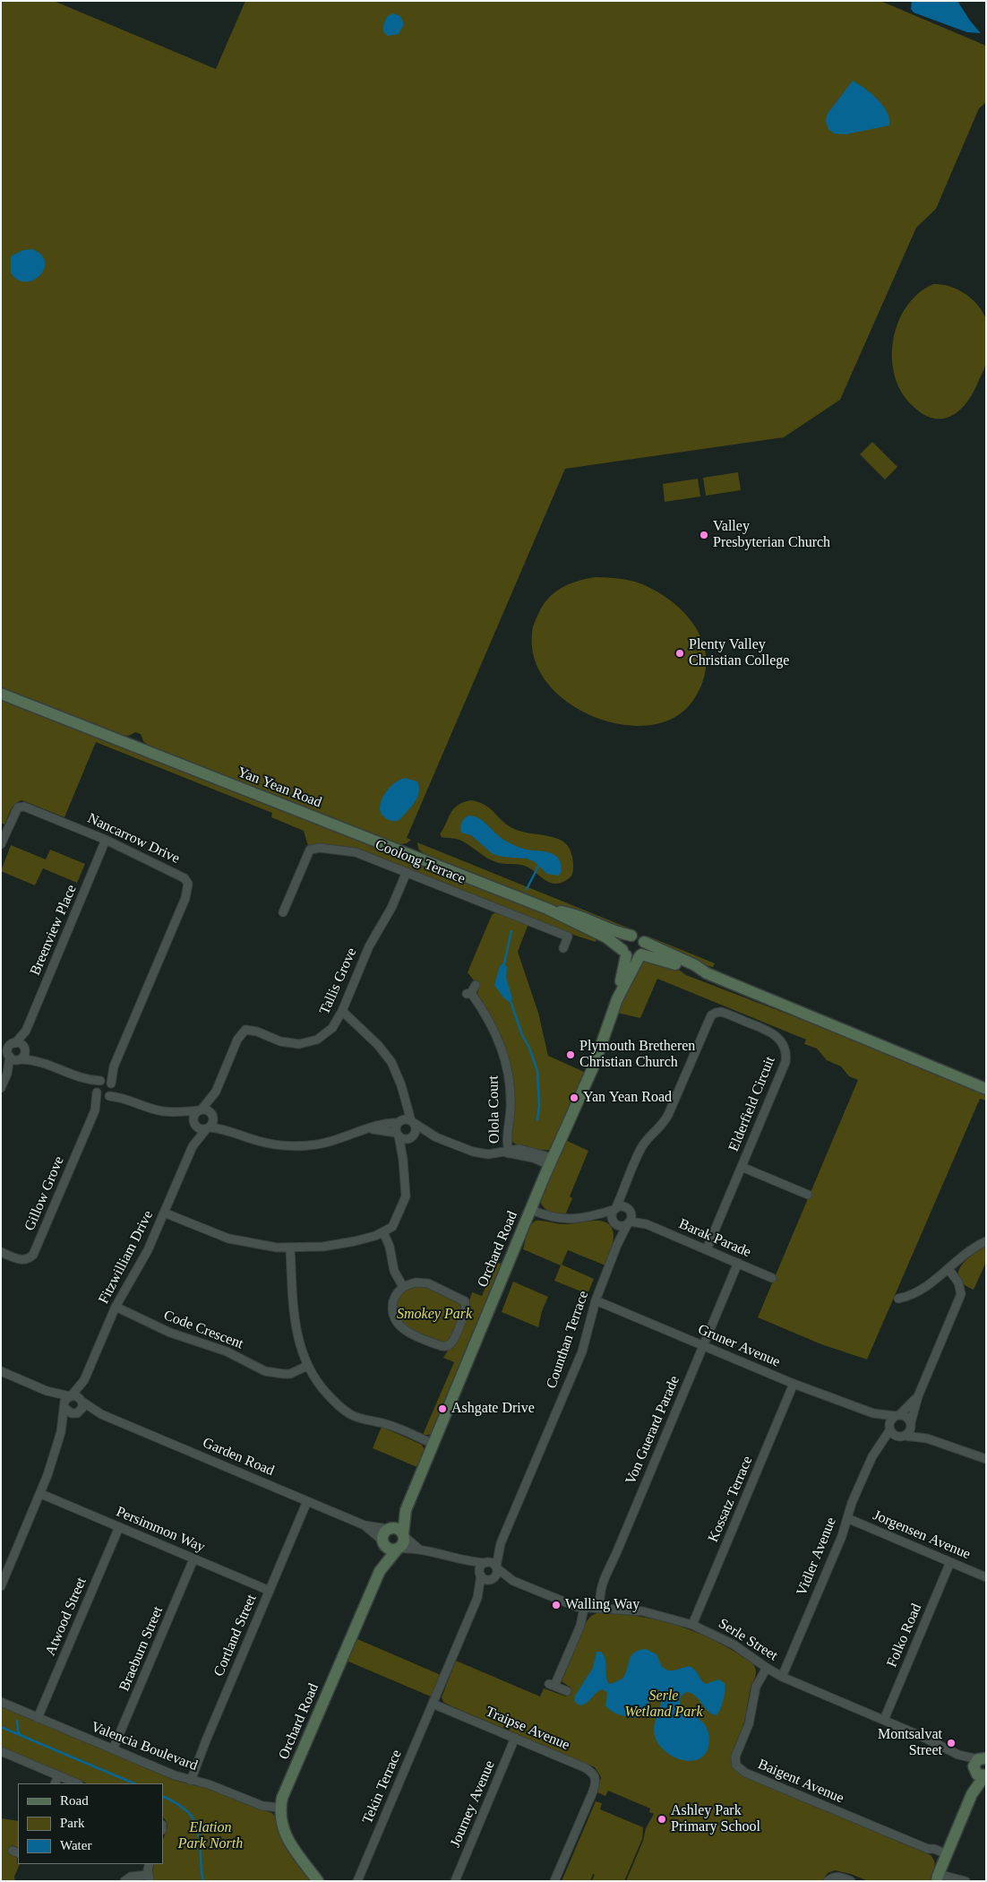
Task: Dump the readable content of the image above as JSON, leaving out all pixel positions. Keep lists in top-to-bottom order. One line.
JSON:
{"streets":{"main road":["Yan Yean Road","Orchard Road"],"street":["Nancarrow Drive","Coolong Terrace","Breenview Place","Tallis Grove","Elderfield Circuit","Olola Court","Gillow Grove","Barak Parade","Fitzwilliam Drive","Code Crescent","Counthan Terrace","Gruner Avenue","Von Guerard Parade","Garden Road","Kossatz Terrace","Persimmon Way","Jorgensen Avenue","Vidler Avenue","Atwood Street","Cortland Street","Folko Road","Serle Street","Braeburn Street","Traipse Avenue","Valencia Boulevard","Baigent Avenue","Tekin Terrace","Journey Avenue"]},"crossings":[["Yan Yean Road","Orchard Road"],["Nancarrow Drive","Breenview Place"],["Nancarrow Drive","Gillow Grove"],["Coolong Terrace","Tallis Grove"],["Tallis Grove","Fitzwilliam Drive"],["Elderfield Circuit","Barak Parade"],["Elderfield Circuit","Counthan Terrace"],["Barak Parade","Counthan Terrace"],["Barak Parade","Von Guerard Parade"],["Orchard Road","Garden Road"],["Orchard Road","Valencia Boulevard"],["Fitzwilliam Drive","Code Crescent"],["Fitzwilliam Drive","Garden Road"],["Counthan Terrace","Gruner Avenue"],["Counthan Terrace","Serle Street"],["Gruner Avenue","Von Guerard Parade"],["Gruner Avenue","Kossatz Terrace"],["Gruner Avenue","Vidler Avenue"],["Von Guerard Parade","Serle Street"],["Garden Road","Cortland Street"],["Kossatz Terrace","Serle Street"],["Persimmon Way","Atwood Street"],["Persimmon Way","Cortland Street"],["Persimmon Way","Braeburn Street"],["Jorgensen Avenue","Vidler Avenue"],["Jorgensen Avenue","Folko Road"],["Vidler Avenue","Serle Street"],["Atwood Street","Valencia Boulevard"],["Cortland Street","Valencia Boulevard"],["Folko Road","Serle Street"],["Serle Street","Baigent Avenue"],["Braeburn Street","Valencia Boulevard"],["Traipse Avenue","Tekin Terrace"],["Traipse Avenue","Journey Avenue"]],"parks":["Smokey Park","Serle Wetland Park","Elation Park North"],"places":["Valley Presbyterian Church","Plenty Valley Christian College","Plymouth Bretheren Christian Church","Yan Yean Road","Ashgate Drive","Walling Way","Montsalvat Street","Ashley Park Primary School"],"legend":["Road","Park","Water"]}
